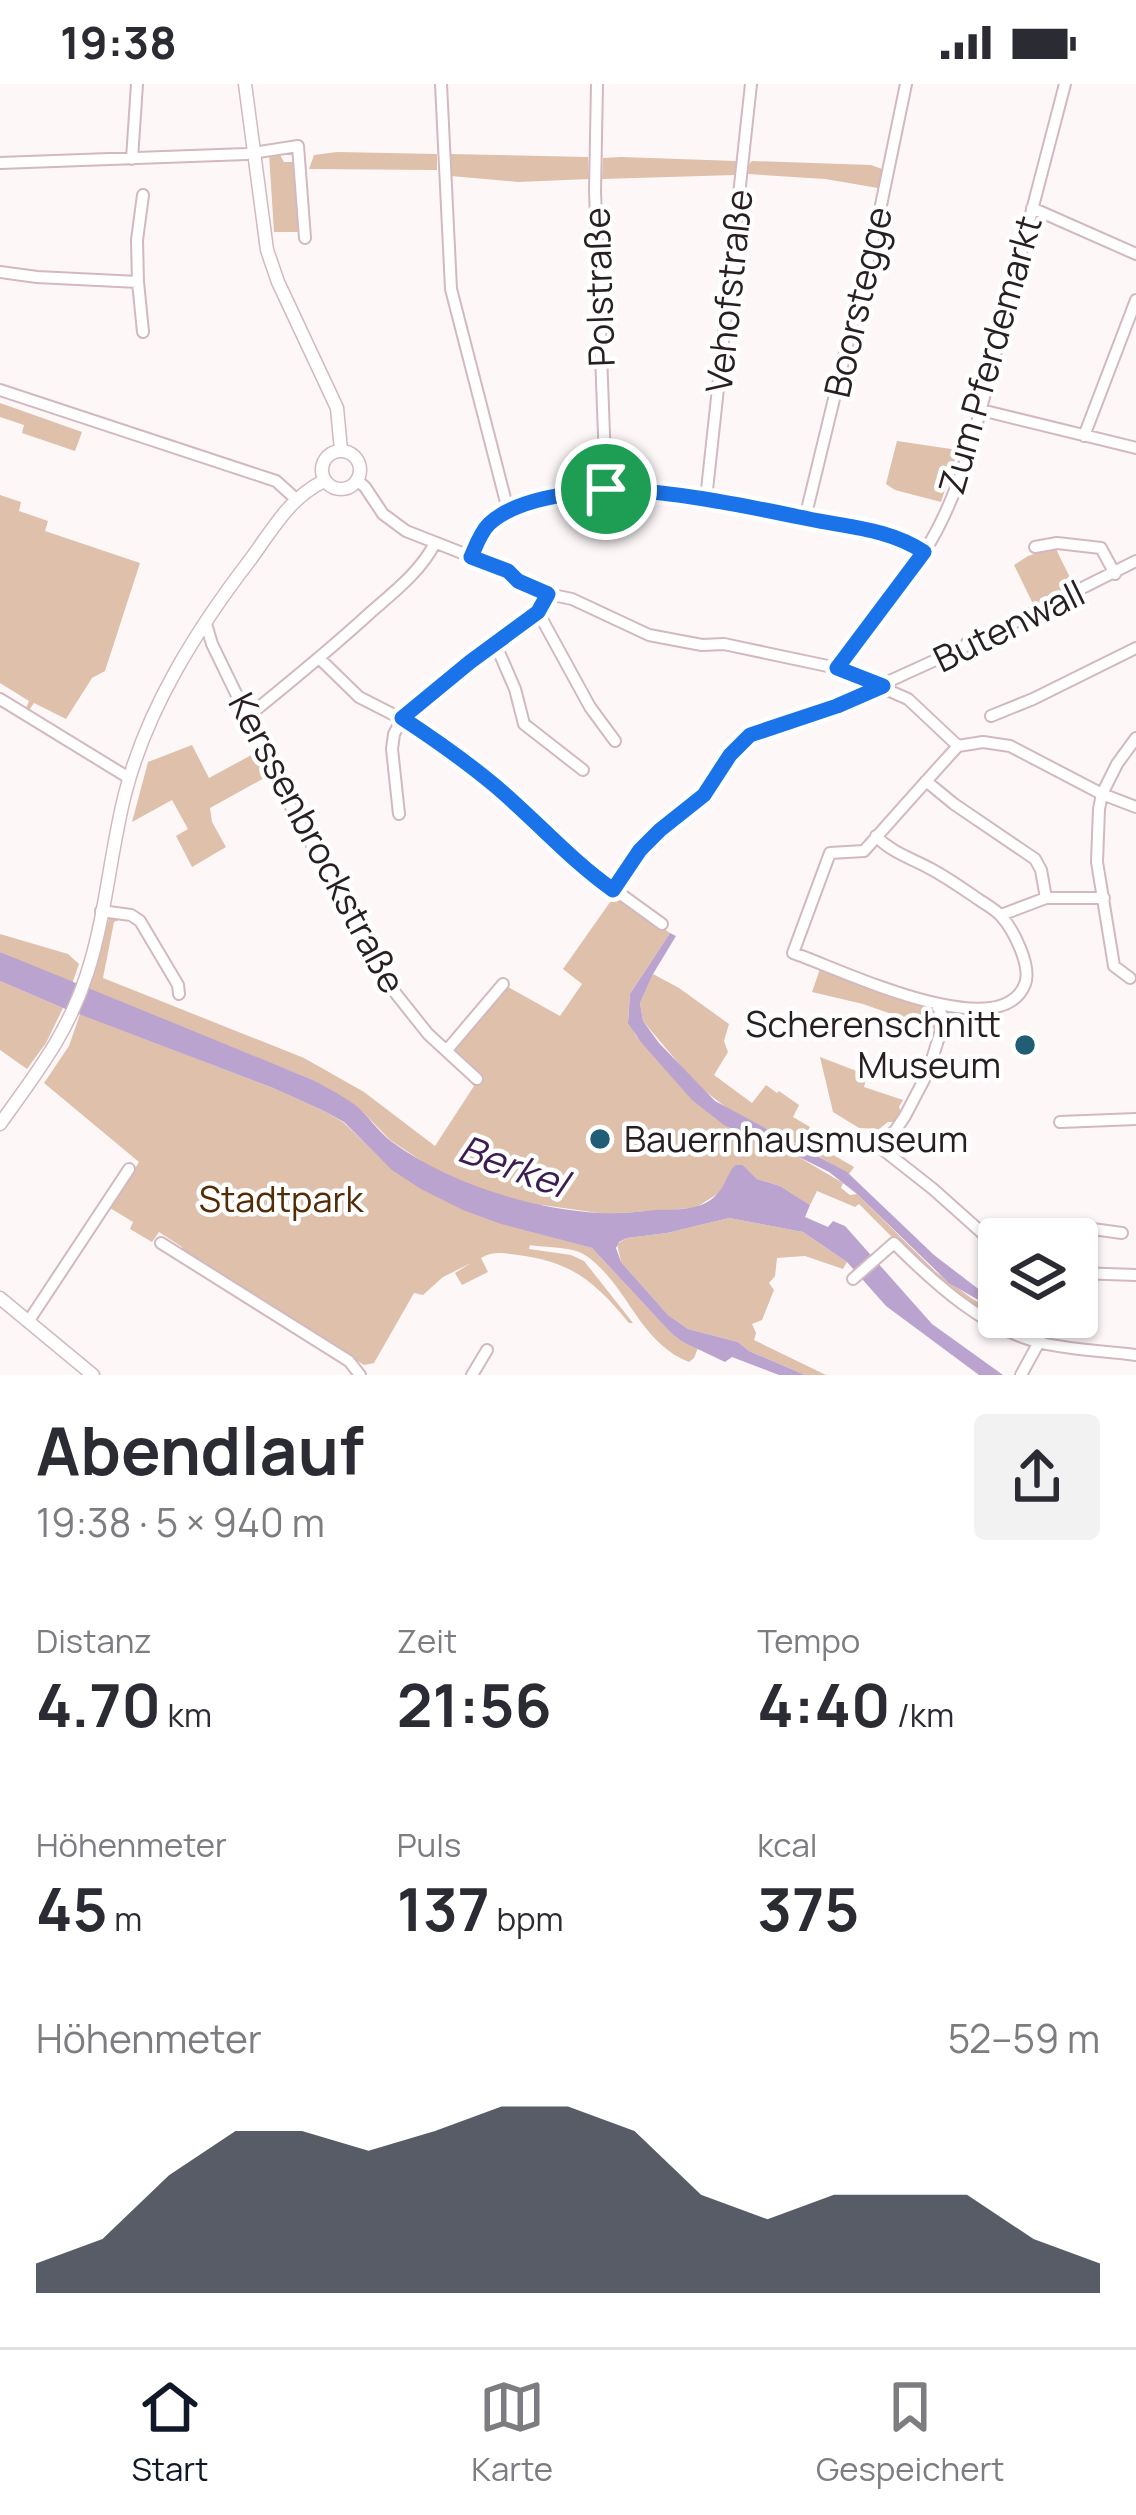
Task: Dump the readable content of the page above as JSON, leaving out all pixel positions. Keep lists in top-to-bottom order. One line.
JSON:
{"streets":{"street":["Polstraße","Vehofstraße","Boorstegge","Zum Pferdemarkt","Butenwall","Kerssenbrockstraße"]},"water":["Berkel"],"parks":["Stadtpark"],"places":["Scherenschnitt Museum","Bauernhausmuseum"],"page":{"status":"19:38","heading":["Abendlauf","19:38 · 5 × 940 m"],"stats":[["Distanz","4.70 km"],["Zeit","21:56"],["Tempo","4:40 /km"],["Höhenmeter","45 m"],["Puls","137 bpm"],["kcal","375"]],"chart":["Höhenmeter","52–59 m"],"tabs":["Start","Karte","Gespeichert"]}}
